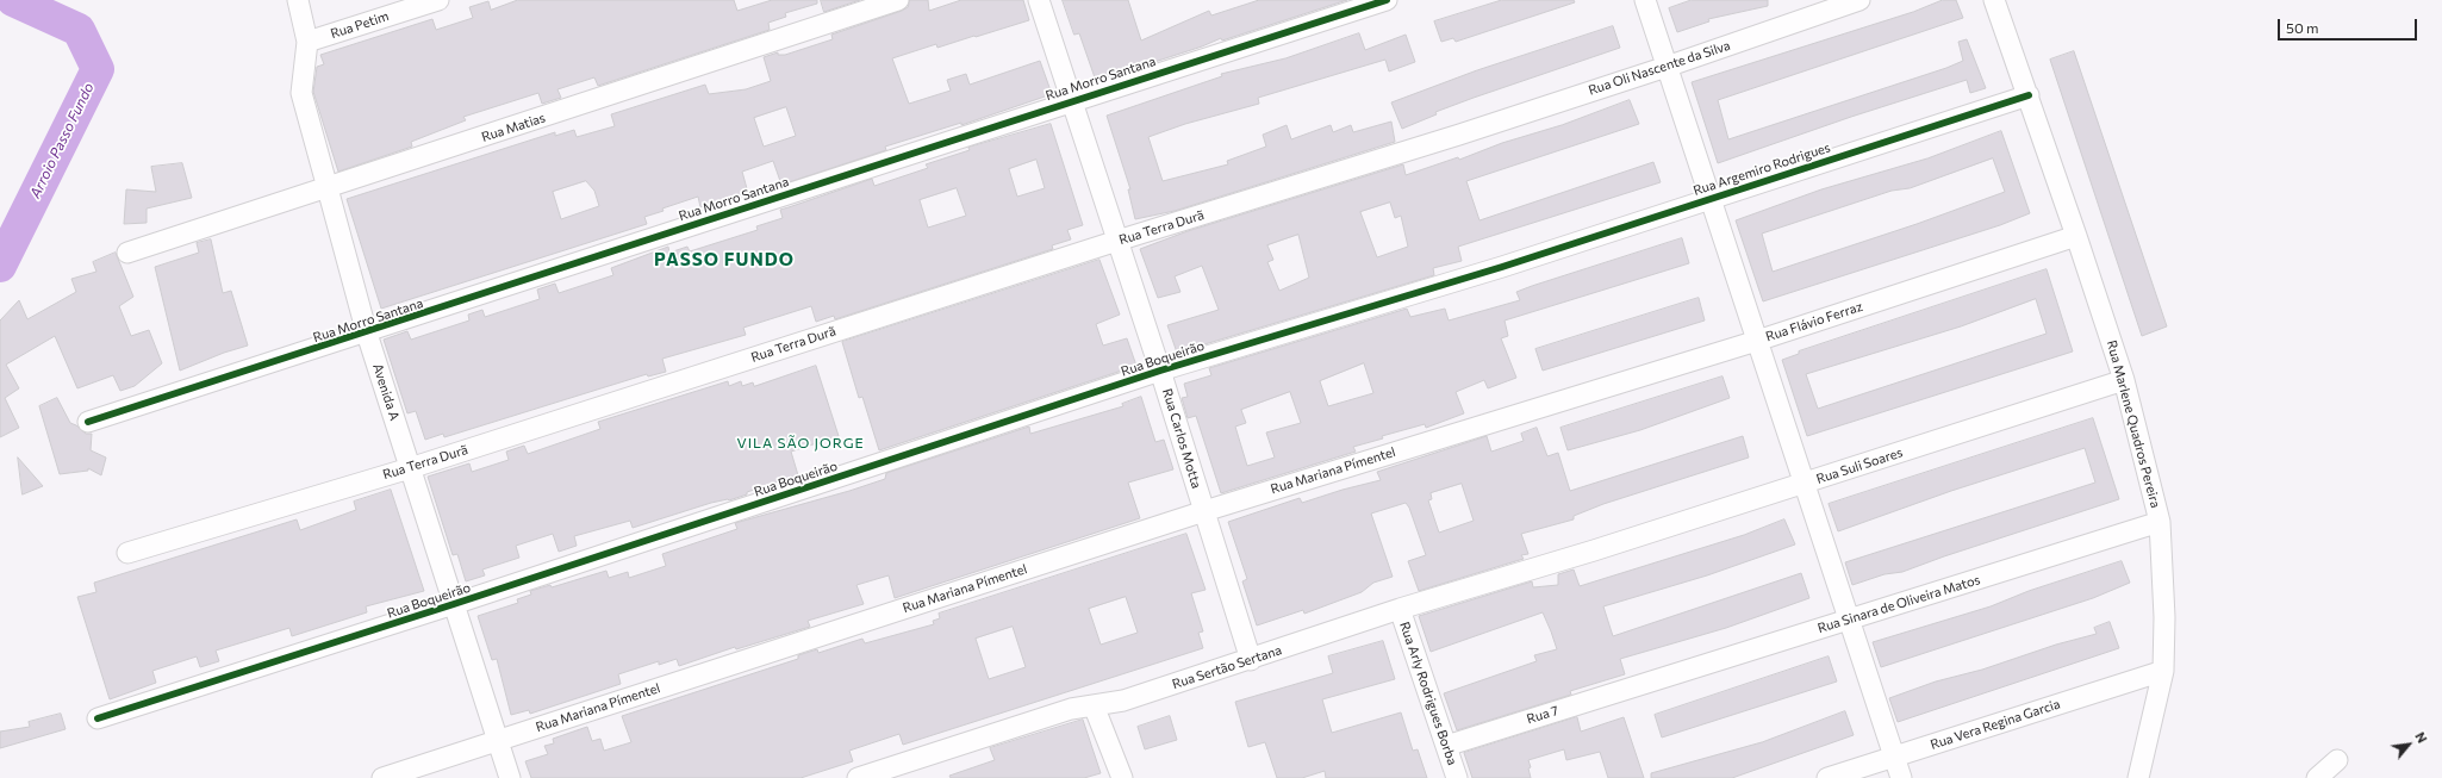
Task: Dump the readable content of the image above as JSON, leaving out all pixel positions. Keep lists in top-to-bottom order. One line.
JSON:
{"streets":{"street":["Rua Petim","Rua Oli Nascente da Silva","Rua Morro Santana","Rua Matias","Rua Argemiro Rodrigues","Rua Terra Durã","Rua Flávio Ferraz","Rua Boqueirão","Avenida A","Rua Marlene Quadros Pereira","Rua Carlos Motta","Rua Suli Soares","Rua Mariana Pímentel","Rua Sinara de Oliveira Matos","Rua Sertão Sertana","Rua Arly Rodrigues Borba","Rua 7","Rua Vera Regina Garcia"]},"crossings":[["Rua Petim","Avenida A"],["Rua Oli Nascente da Silva","Rua Terra Durã"],["Rua Morro Santana","Avenida A"],["Rua Morro Santana","Rua Carlos Motta"],["Rua Matias","Avenida A"],["Rua Argemiro Rodrigues","Rua Boqueirão"],["Rua Argemiro Rodrigues","Rua Marlene Quadros Pereira"],["Rua Terra Durã","Avenida A"],["Rua Terra Durã","Rua Carlos Motta"],["Rua Flávio Ferraz","Rua Marlene Quadros Pereira"],["Rua Flávio Ferraz","Rua Mariana Pímentel"],["Rua Boqueirão","Avenida A"],["Rua Boqueirão","Rua Carlos Motta"],["Avenida A","Rua Mariana Pímentel"],["Rua Marlene Quadros Pereira","Rua Suli Soares"],["Rua Marlene Quadros Pereira","Rua Sinara de Oliveira Matos"],["Rua Marlene Quadros Pereira","Rua Vera Regina Garcia"],["Rua Carlos Motta","Rua Mariana Pímentel"],["Rua Carlos Motta","Rua Sertão Sertana"],["Rua Suli Soares","Rua Sertão Sertana"],["Rua Sinara de Oliveira Matos","Rua 7"],["Rua Sertão Sertana","Rua Arly Rodrigues Borba"],["Rua Arly Rodrigues Borba","Rua 7"]],"districts":["PASSO FUNDO","VILA SÃO JORGE"],"water":["Arroio Passo Fundo"],"scale_bar":"50 m","north":"top right"}
